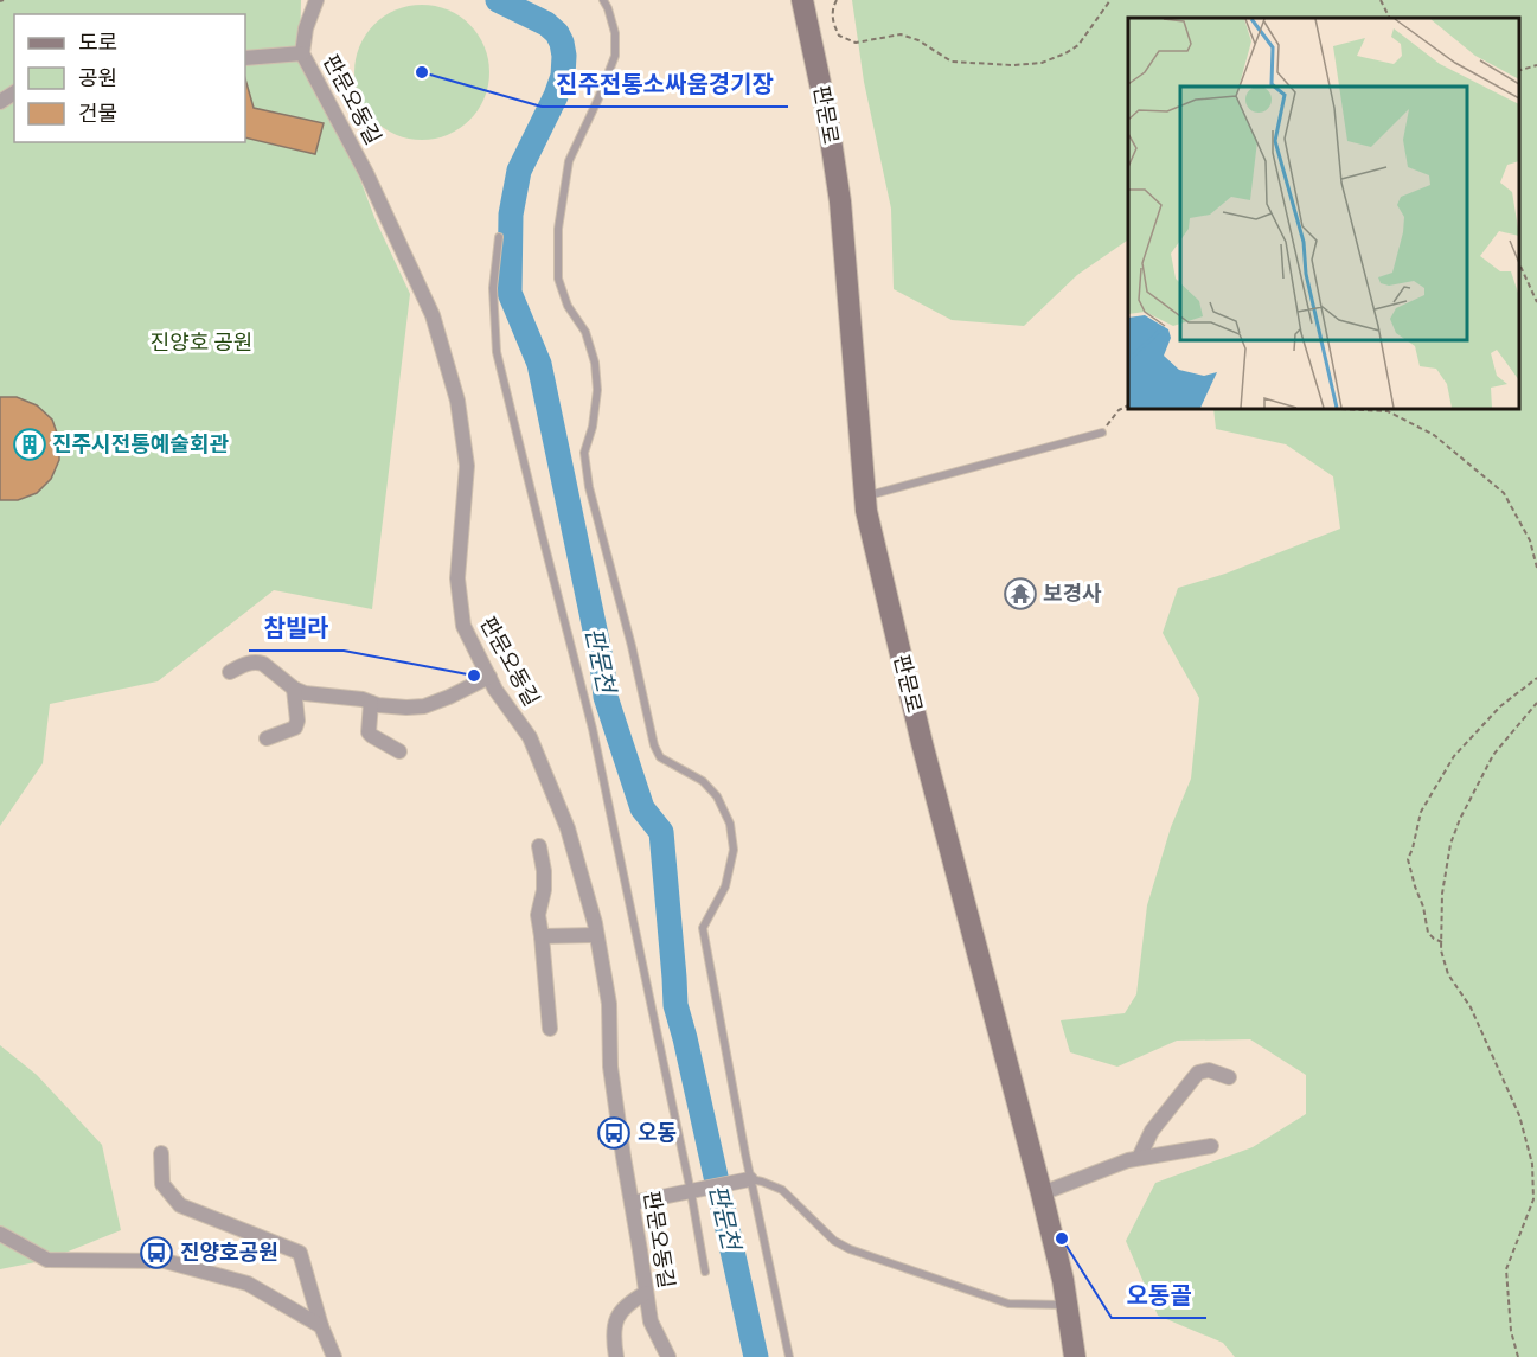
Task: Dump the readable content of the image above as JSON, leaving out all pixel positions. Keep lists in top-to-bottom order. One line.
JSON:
{"streets":{"street":["판문오동길","판문로"]},"water":["판문천"],"parks":["진양호 공원"],"places":{"other":["진주전통소싸움경기장","참빌라","오동골"],"building":["진주시전통예술회관"],"temple":["보경사"],"bus stop":["오동","진양호공원"]},"legend":["도로","공원","건물"]}
